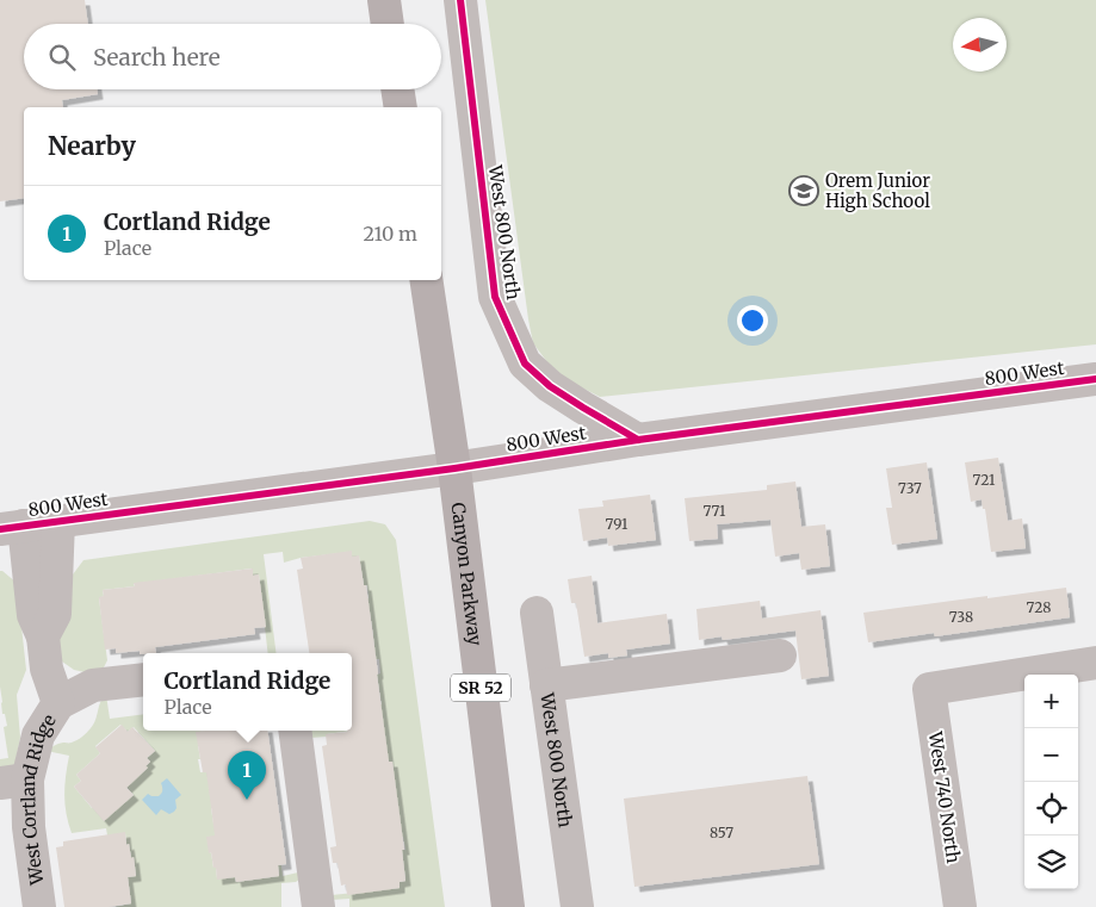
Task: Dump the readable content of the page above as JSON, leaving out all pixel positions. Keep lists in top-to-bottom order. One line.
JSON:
{"streets":{"highway":["Canyon Parkway","SR 52"],"street":["West 800 North","800 West","West 740 North","West Cortland Ridge"]},"crossings":[["West 800 North","800 West"],["800 West","Canyon Parkway"],["800 West","West Cortland Ridge"]],"places":{"school or university":["Orem Junior High School"]},"house_numbers":["721","737","771","791","728","738","857"],"north":"left","page":{"search":"Search here","heading":"Nearby","list":[{"mark":"1","name":"Cortland Ridge","note":"Place","value":"210 m"}],"popup":["Cortland Ridge","Place"],"map_buttons":["+","−"],"pins":"1"}}
